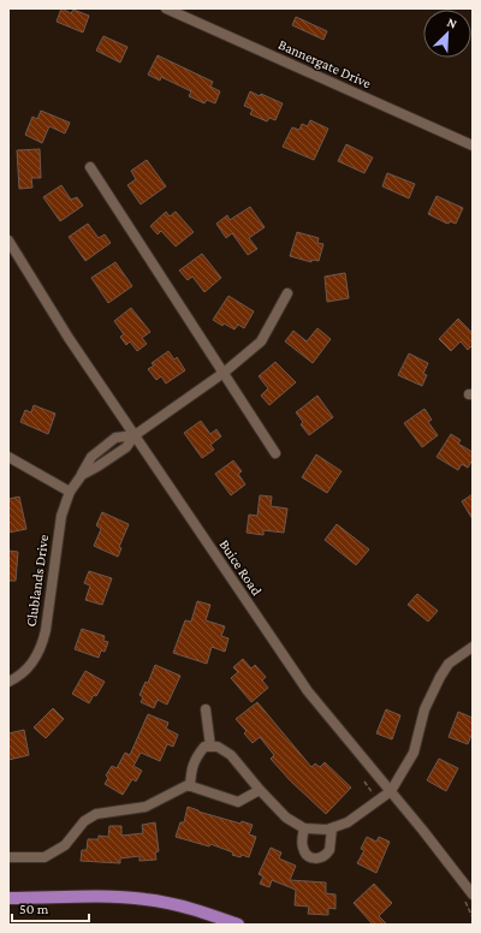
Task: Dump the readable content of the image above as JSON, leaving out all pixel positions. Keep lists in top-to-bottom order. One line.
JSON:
{"streets":{"street":["Bannergate Drive","Buice Road","Clublands Drive"]},"crossings":[["Buice Road","Clublands Drive"]],"scale_bar":"50 m","north":"top right"}
